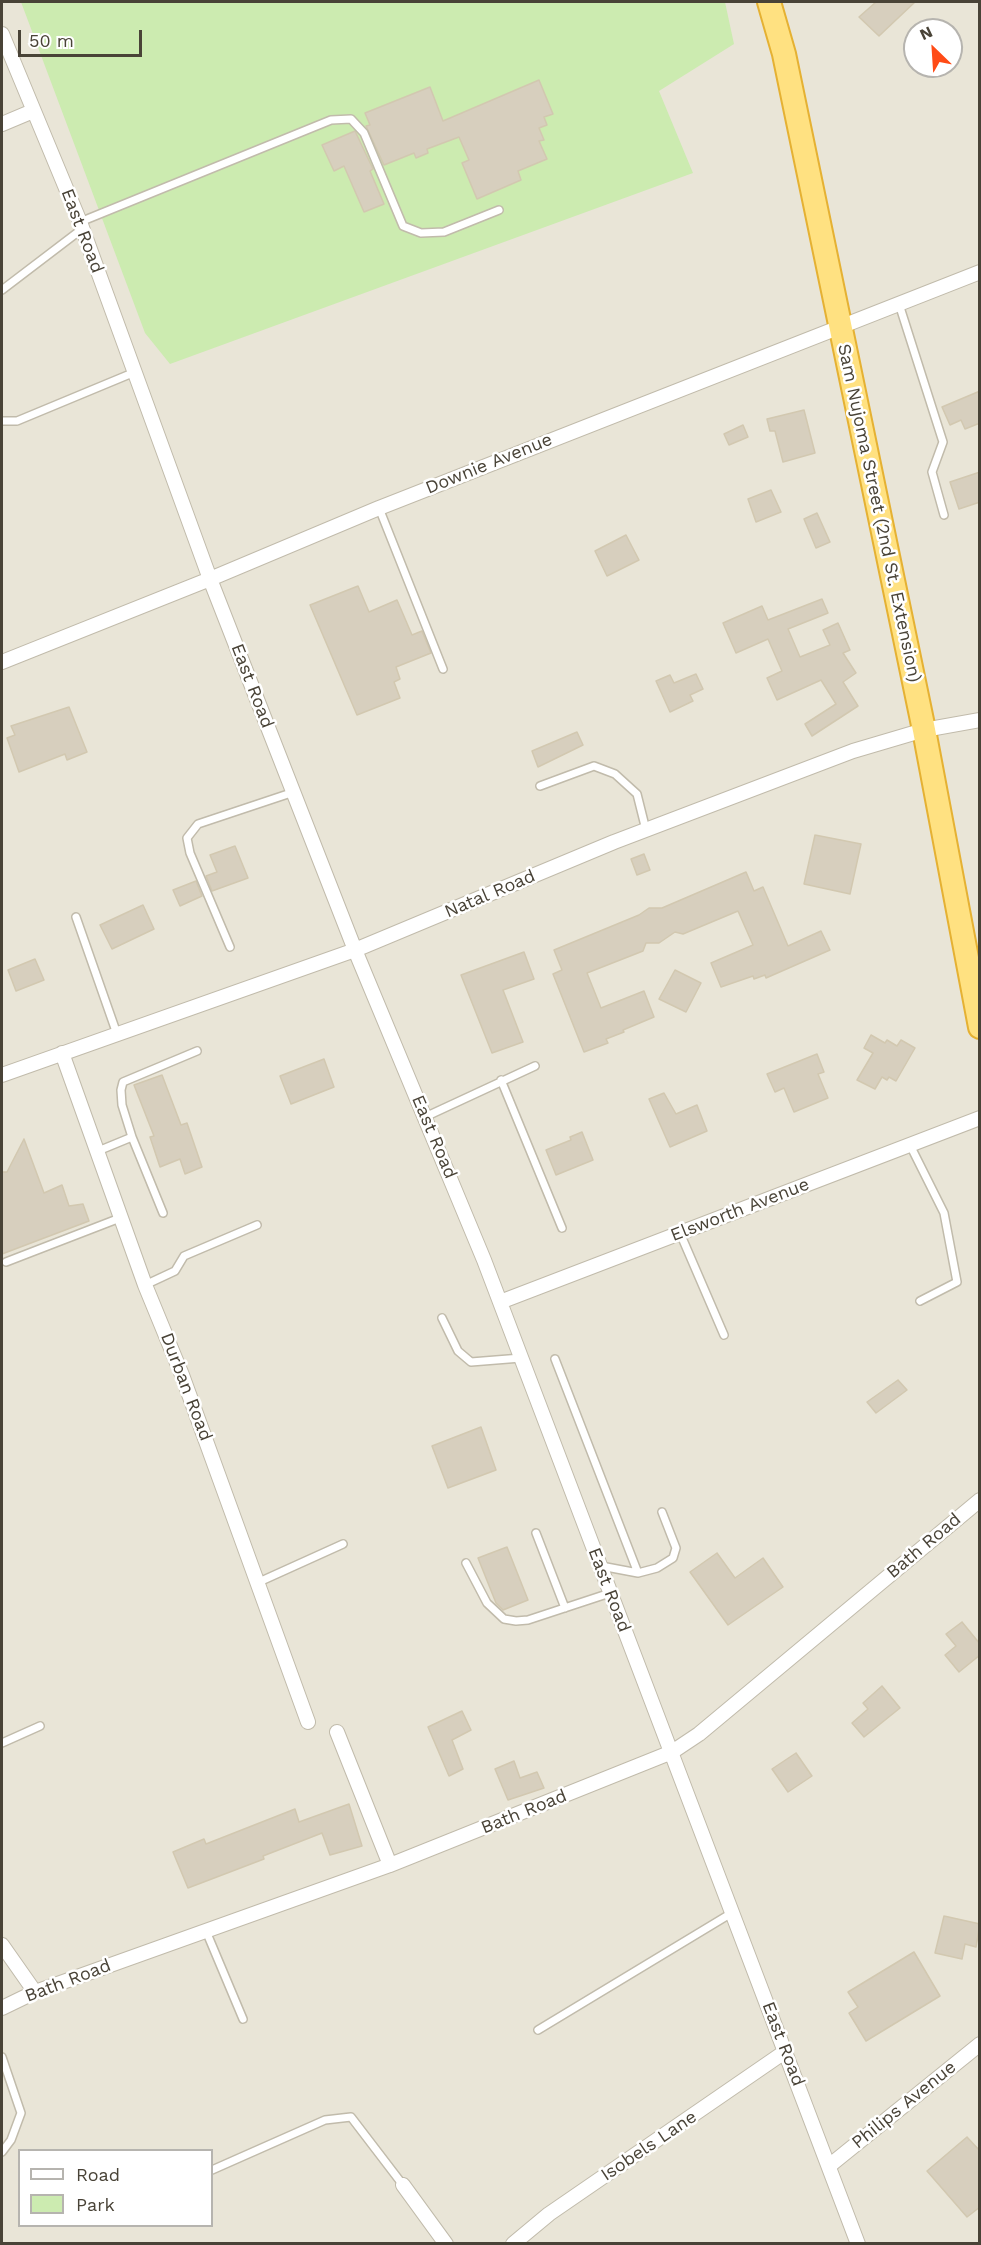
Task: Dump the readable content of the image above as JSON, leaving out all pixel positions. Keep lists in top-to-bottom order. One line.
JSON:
{"streets":{"highway":["Sam Nujoma Street (2nd St. Extension)"],"street":["East Road","Downie Avenue","Natal Road","Elsworth Avenue","Durban Road","Bath Road","Philips Avenue","Isobels Lane"]},"crossings":[["East Road","Downie Avenue"],["East Road","Natal Road"],["East Road","Elsworth Avenue"],["East Road","Bath Road"],["East Road","Philips Avenue"],["East Road","Isobels Lane"],["Downie Avenue","Sam Nujoma Street (2nd St. Extension)"],["Sam Nujoma Street (2nd St. Extension)","Natal Road"],["Natal Road","Durban Road"]],"legend":["Road","Park"],"scale_bar":"50 m","north":"top left"}
